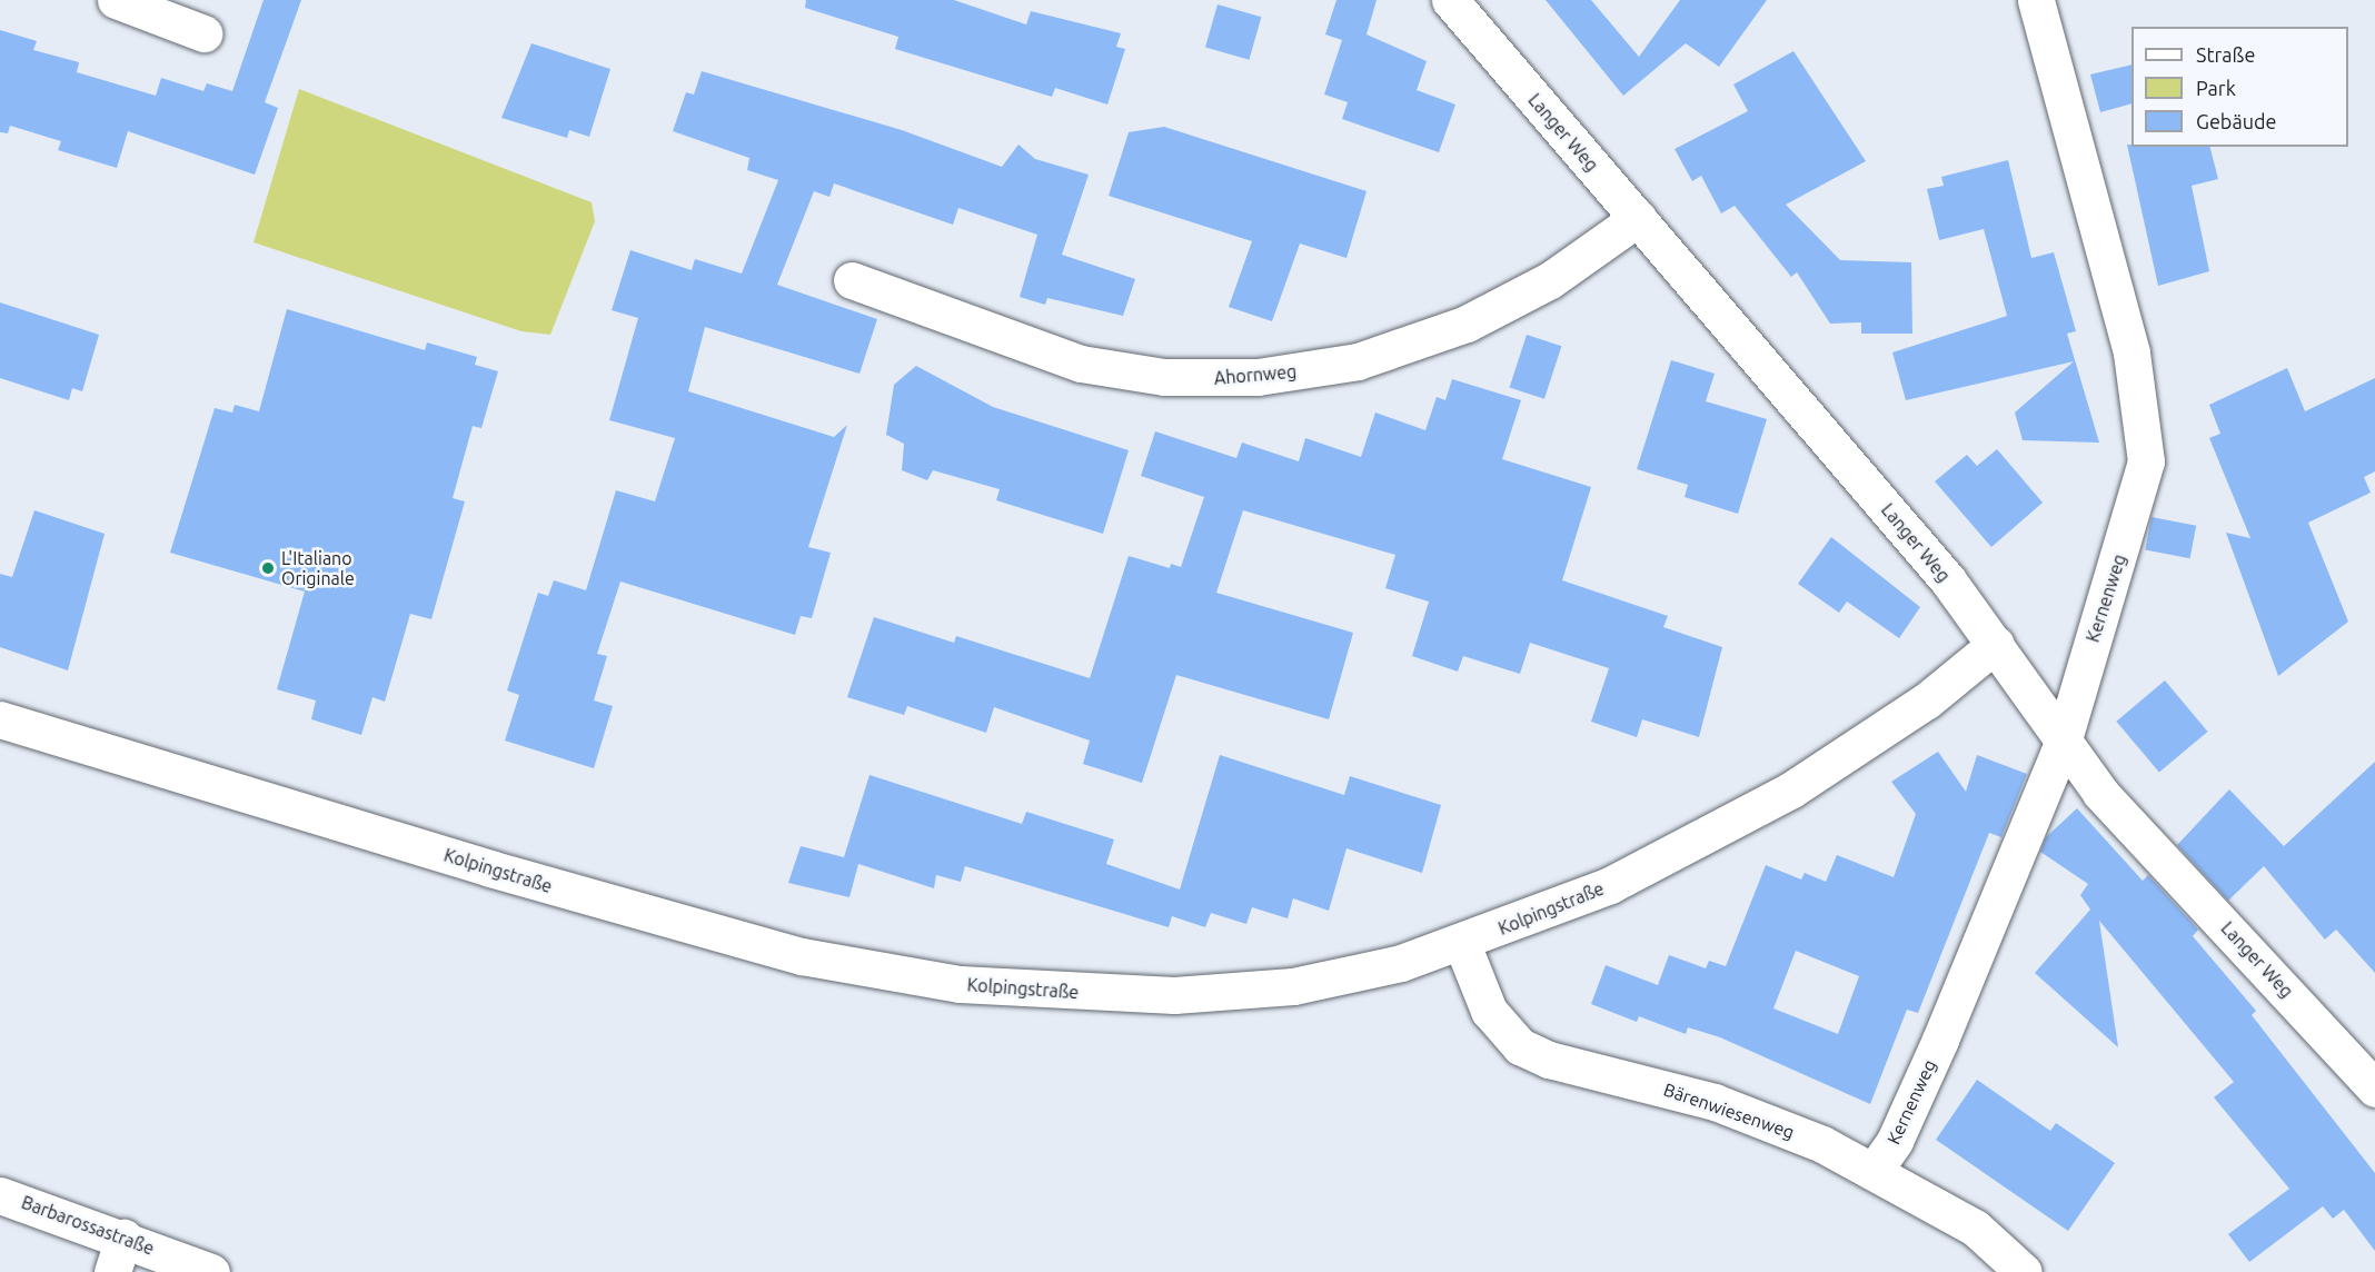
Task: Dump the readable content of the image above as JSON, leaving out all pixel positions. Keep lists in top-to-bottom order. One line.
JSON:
{"streets":{"street":["Langer Weg","Ahornweg","Kernenweg","Kolpingstraße","Bärenwiesenweg","Barbarossastraße"]},"crossings":[["Langer Weg","Ahornweg"],["Langer Weg","Kernenweg"],["Langer Weg","Kolpingstraße"],["Kernenweg","Bärenwiesenweg"],["Kolpingstraße","Bärenwiesenweg"]],"places":["L'Italiano Originale"],"legend":["Straße","Park","Gebäude"]}
